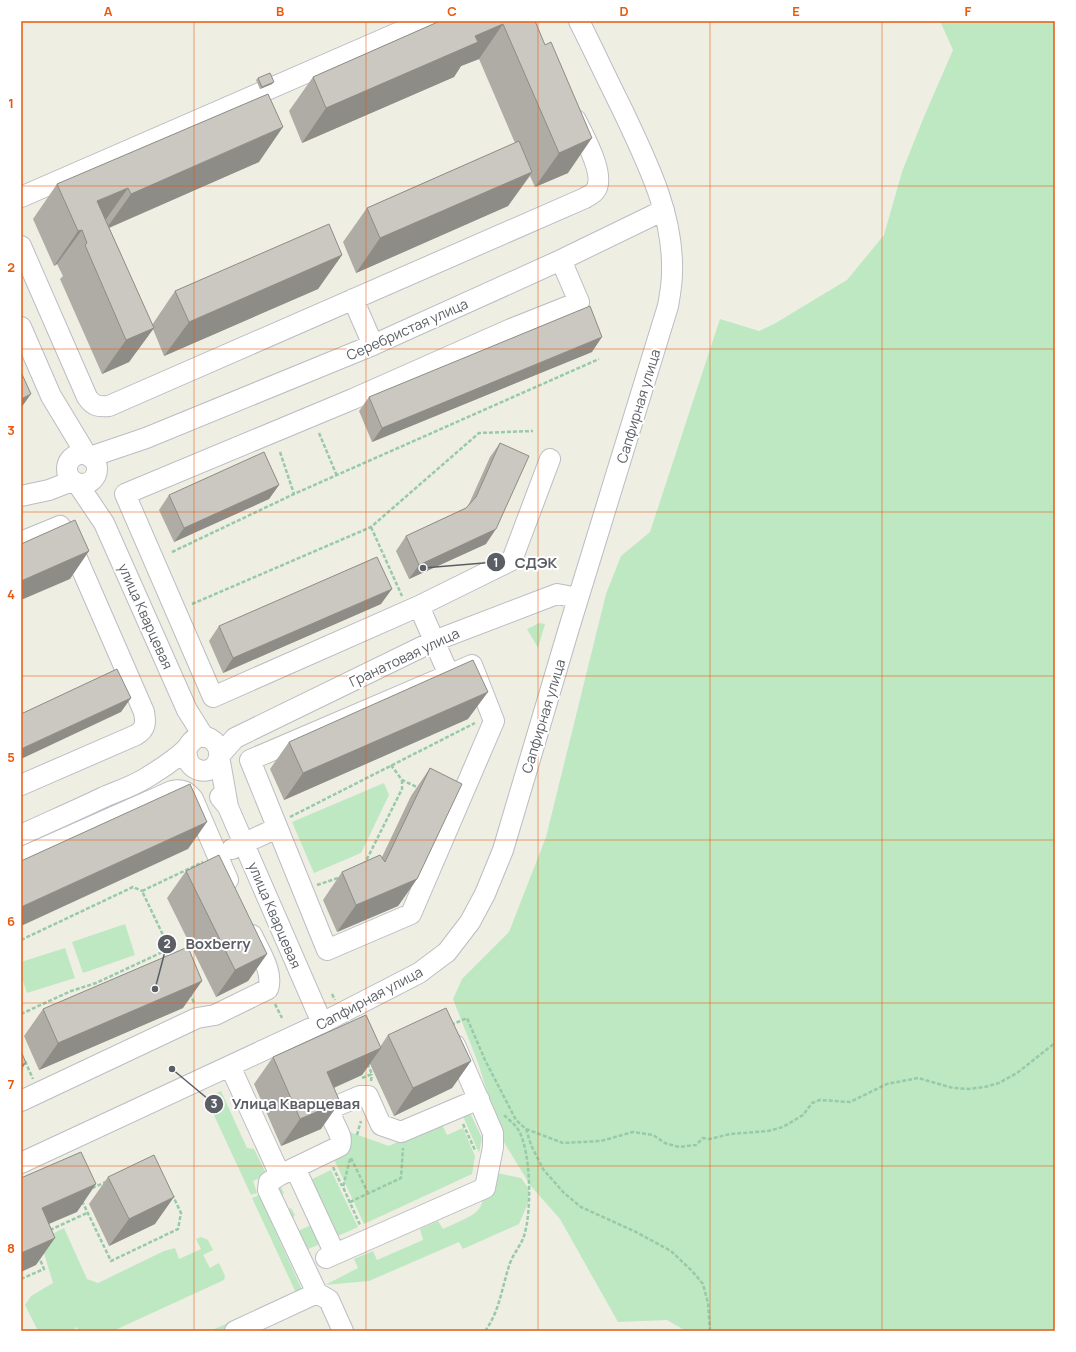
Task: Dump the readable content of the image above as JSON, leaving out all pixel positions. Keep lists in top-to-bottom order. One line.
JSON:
{"streets":{"street":["Серебристая улица","Сапфирная улица","улица Кварцевая","Гранатовая улица"]},"crossings":[["Серебристая улица","Сапфирная улица"],["Серебристая улица","улица Кварцевая"],["Сапфирная улица","улица Кварцевая"],["Сапфирная улица","Гранатовая улица"],["улица Кварцевая","Гранатовая улица"]],"places":["СДЭК","Boxberry","Улица Кварцевая"],"grid":{"columns":["A","B","C","D","E","F"],"rows":["1","2","3","4","5","6","7","8"]}}
